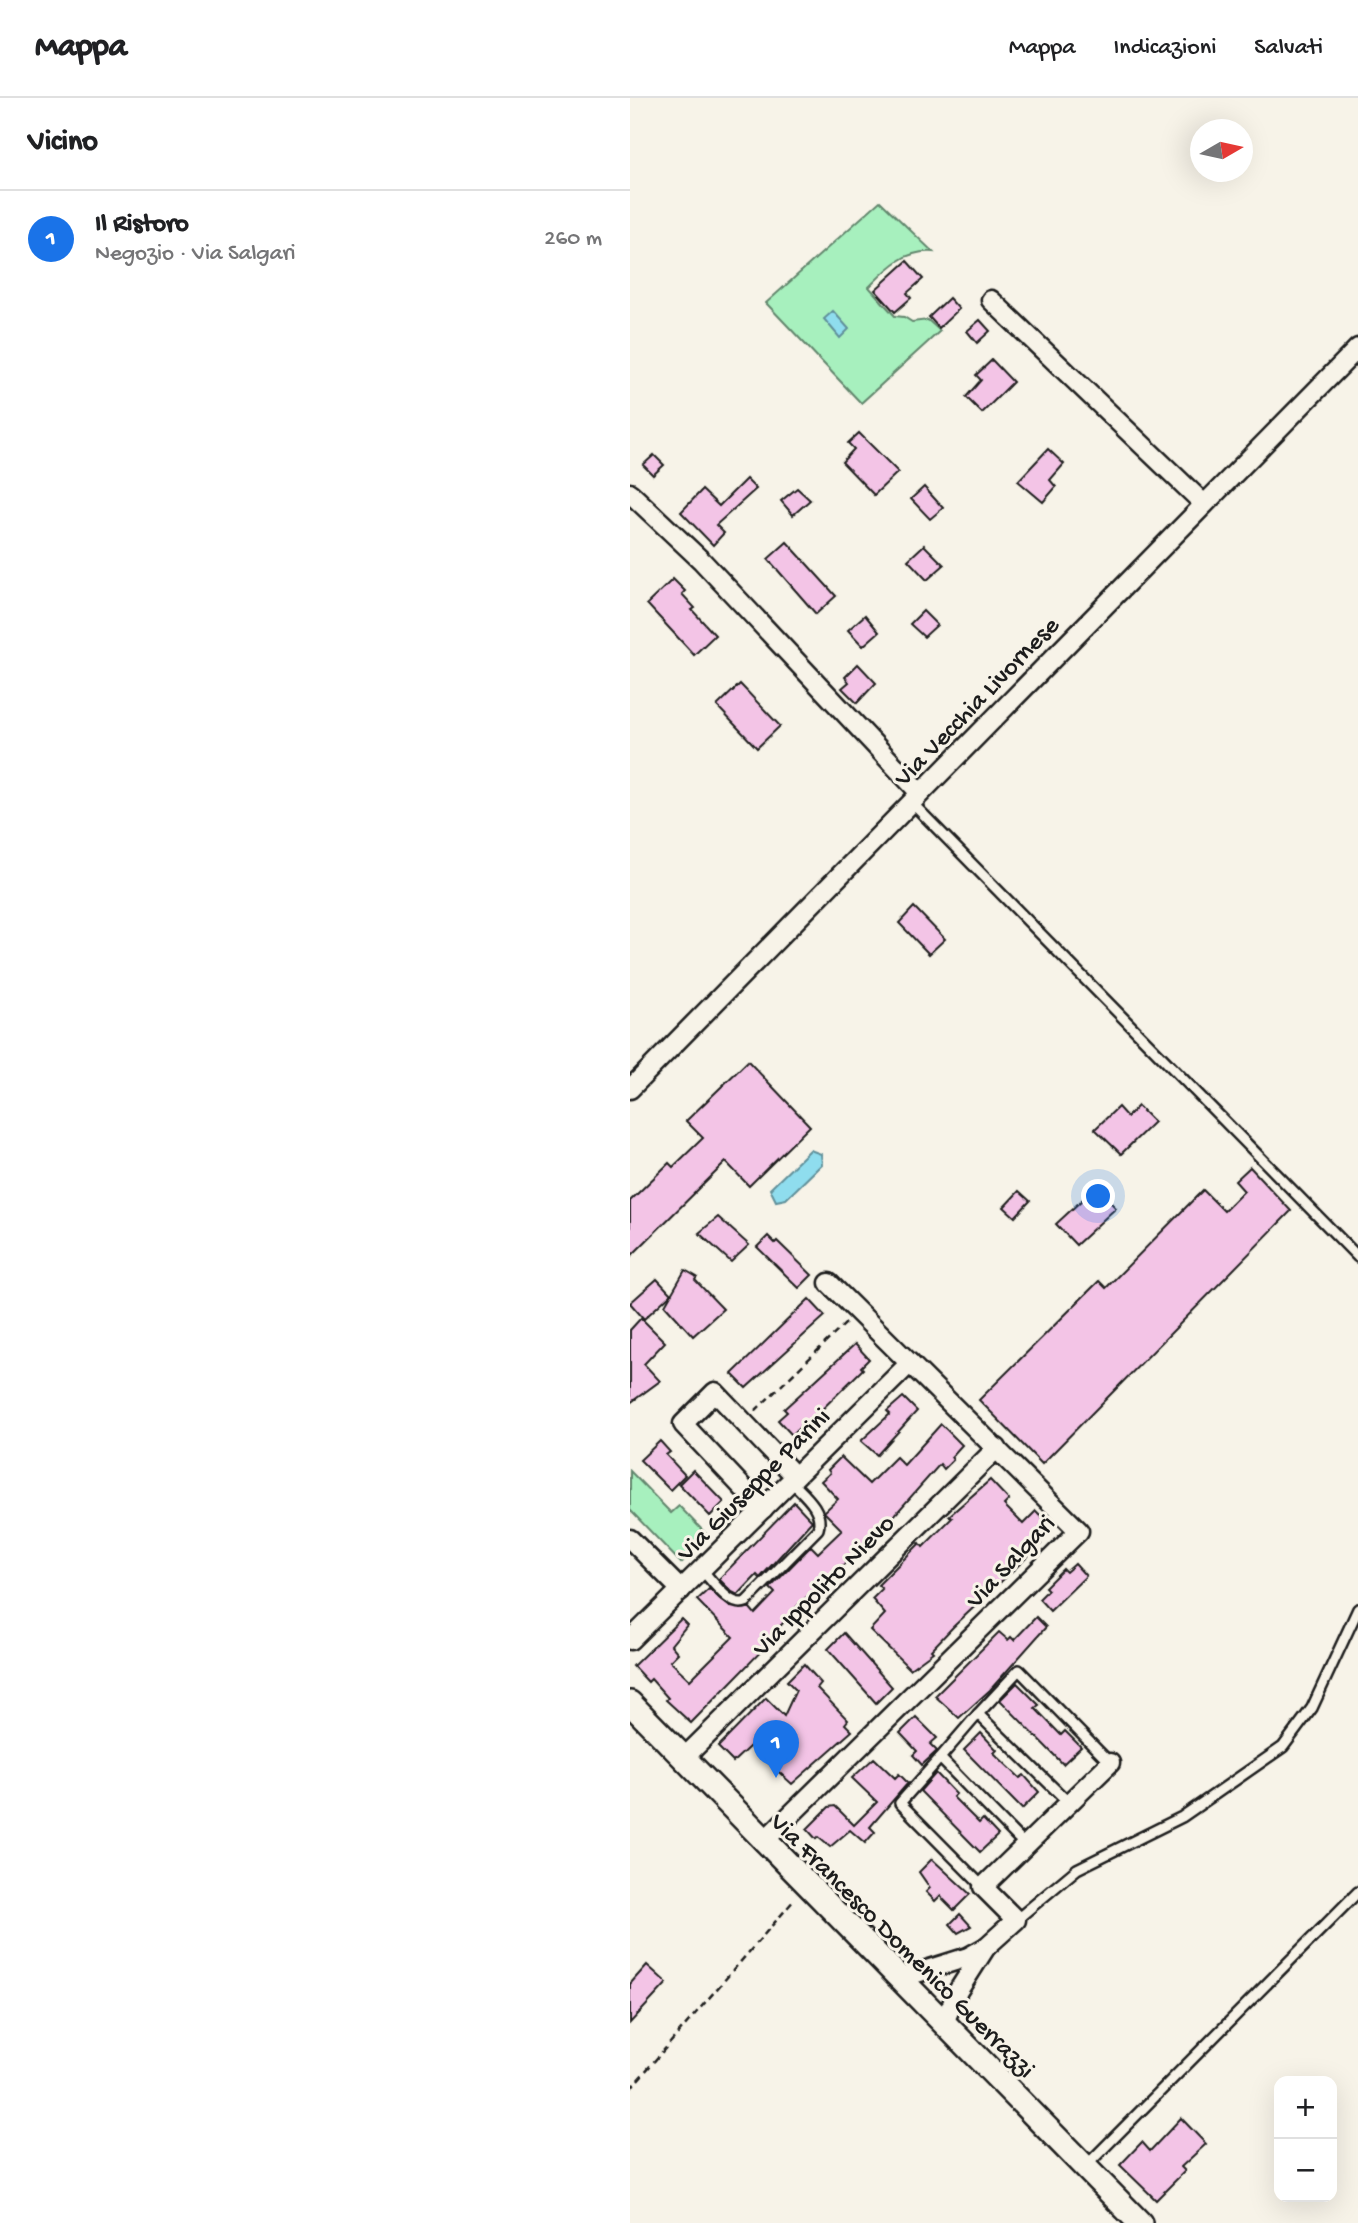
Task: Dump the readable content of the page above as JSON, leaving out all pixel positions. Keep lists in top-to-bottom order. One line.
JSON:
{"streets":{"street":["Via Vecchia Livornese","Via Giuseppe Parini","Via Salgari","Via Ippolito Nievo","Via Francesco Domenico Guerrazzi"]},"crossings":[["Via Giuseppe Parini","Via Salgari"],["Via Salgari","Via Ippolito Nievo"],["Via Salgari","Via Francesco Domenico Guerrazzi"],["Via Ippolito Nievo","Via Francesco Domenico Guerrazzi"]],"north":"right","page":{"header":"Mappa","nav":["Mappa","Indicazioni","Salvati"],"heading":"Vicino","list":[{"mark":"1","name":"Il Ristoro","note":"Negozio · Via Salgari","value":"260 m"}],"pins":"1","map_buttons":["+","−"]}}
